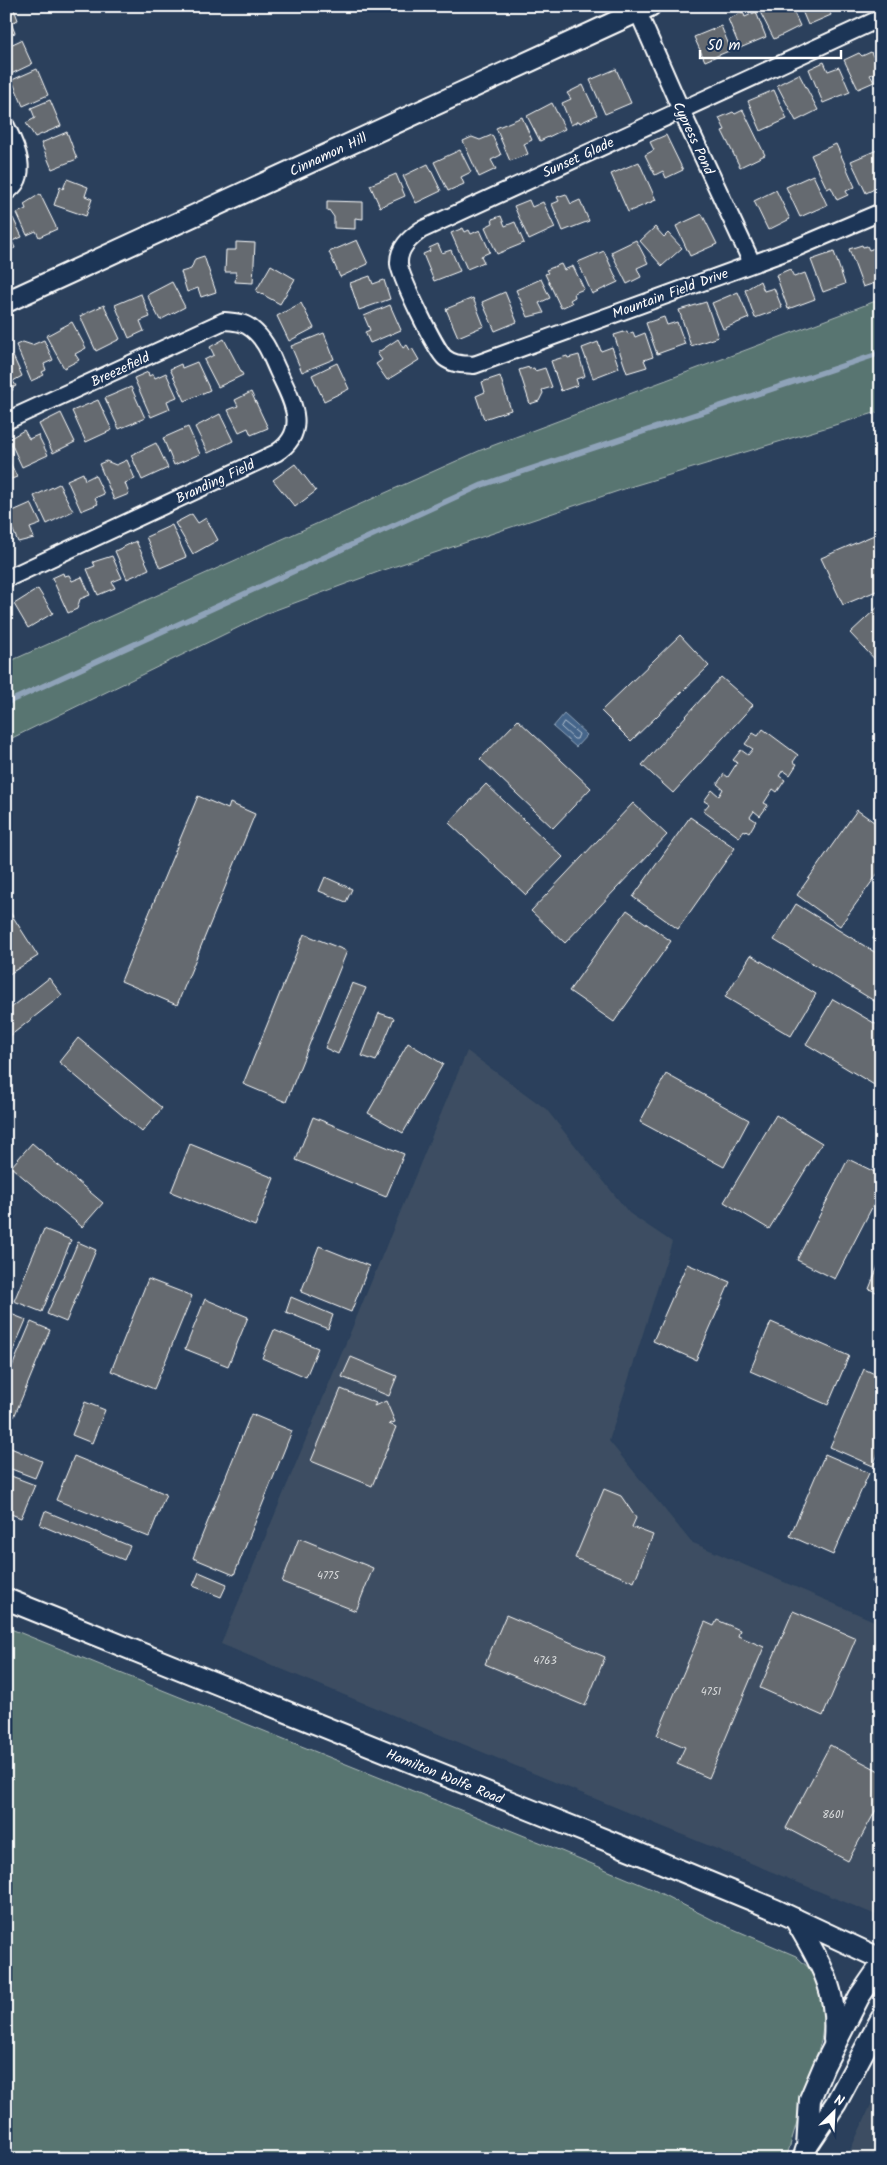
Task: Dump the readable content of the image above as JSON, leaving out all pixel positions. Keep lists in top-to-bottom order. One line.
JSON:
{"streets":{"street":["Cypress Pond","Cinnamon Hill","Sunset Glade","Mountain Field Drive","Breezefield","Branding Field","Hamilton Wolfe Road"]},"crossings":[["Cypress Pond","Cinnamon Hill"],["Cypress Pond","Sunset Glade"],["Cypress Pond","Mountain Field Drive"],["Sunset Glade","Mountain Field Drive"],["Breezefield","Branding Field"]],"house_numbers":["4775","4763","4751","8601"],"scale_bar":"50 m","north":"top right"}
